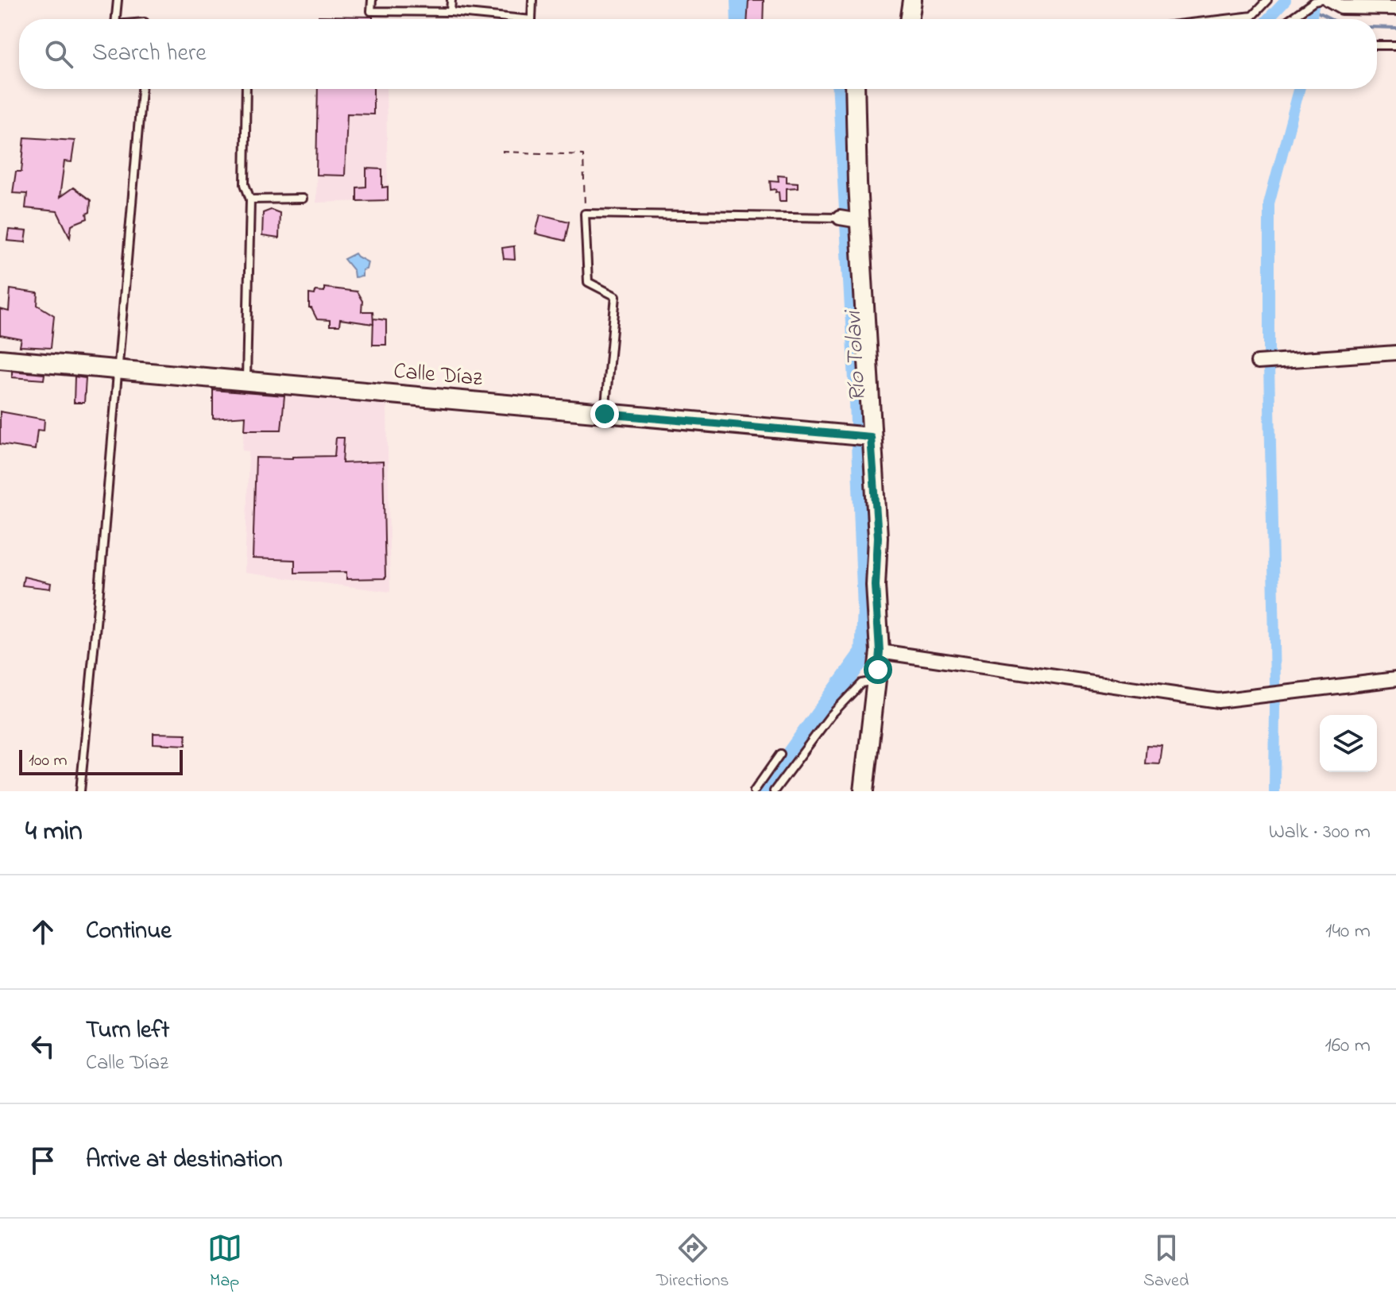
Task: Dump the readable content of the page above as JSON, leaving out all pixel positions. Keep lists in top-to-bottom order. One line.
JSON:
{"streets":{"street":["Calle Díaz"]},"water":["Río Tolavi"],"scale_bar":"100 m","page":{"search":"Search here","scale":"100 m","heading":["4 min","Walk · 300 m"],"list":[["Continue","140 m"],["Turn left","Calle Díaz","160 m"],"Arrive at destination"],"nav":["Map","Directions","Saved"]}}
